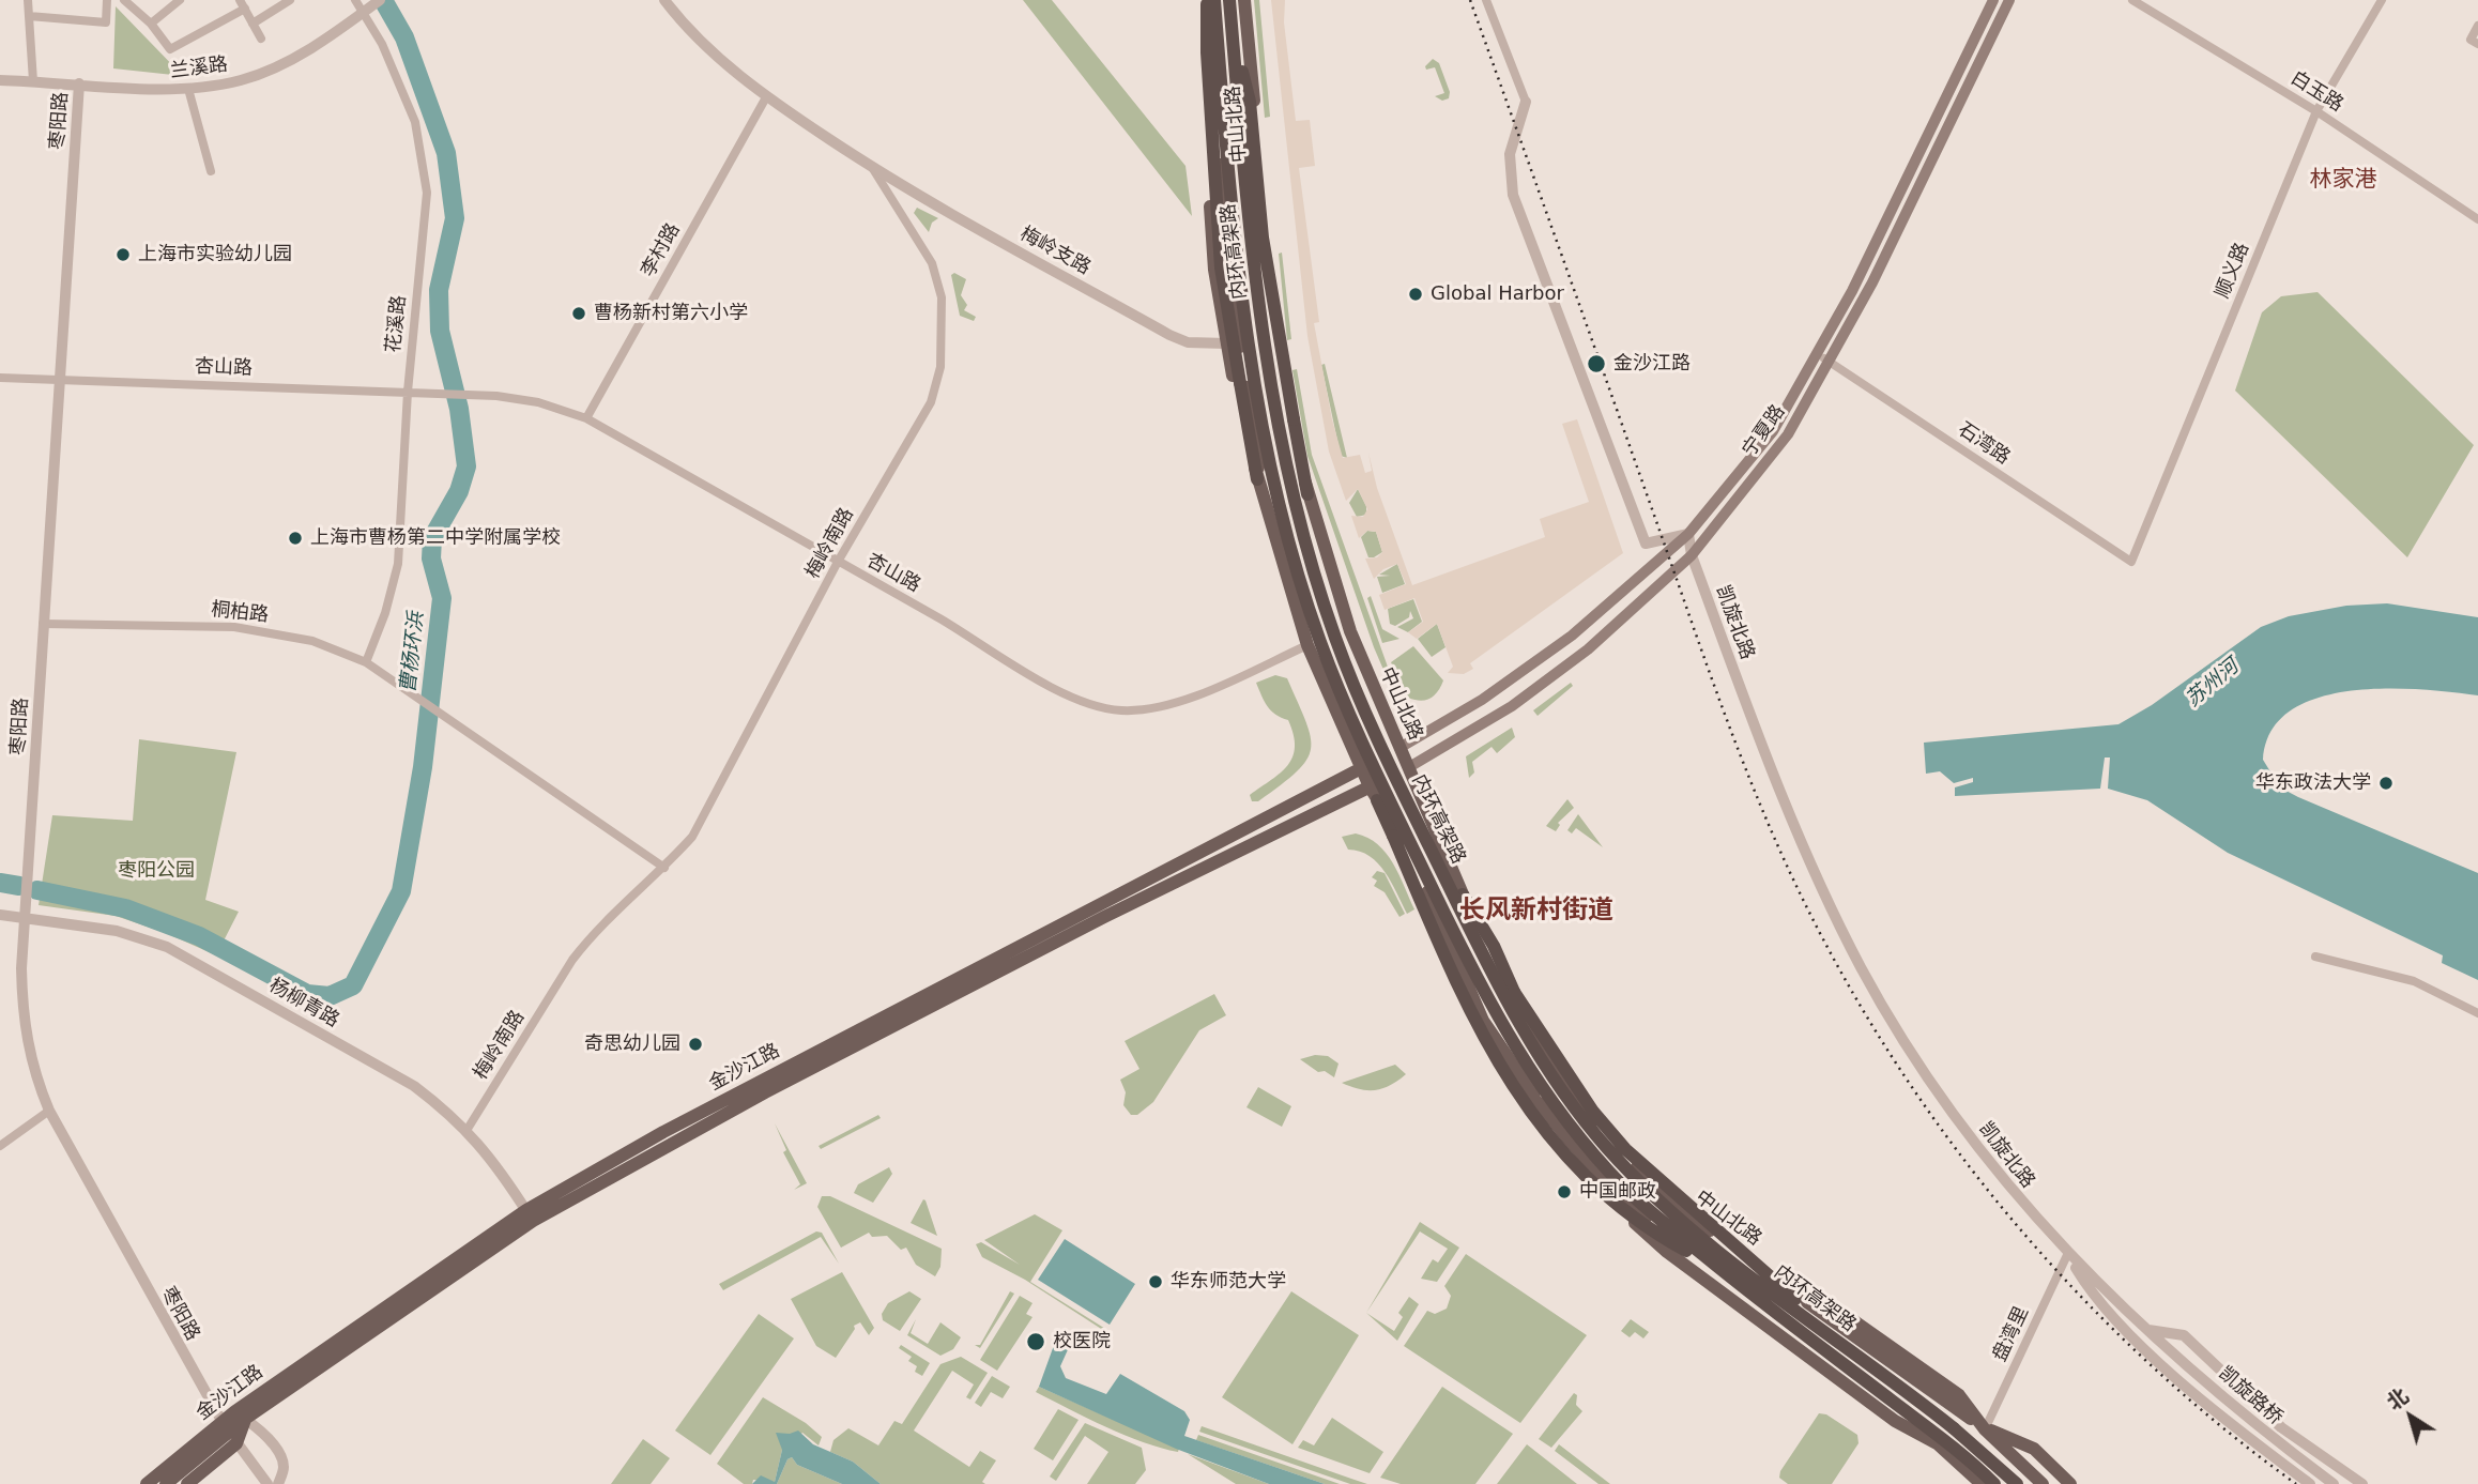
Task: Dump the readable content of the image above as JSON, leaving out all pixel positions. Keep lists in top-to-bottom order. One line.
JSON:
{"streets":{"highway":["内环高架路"],"main road":["中山北路","宁夏路","金沙江路"],"street":["兰溪路","白玉路","枣阳路","李村路","梅岭支路","顺义路","花溪路","杏山路","石湾路","梅岭南路","桐柏路","凯旋北路","杨柳青路","盘湾里","凯旋路桥"]},"crossings":[["兰溪路","枣阳路"],["兰溪路","花溪路"],["白玉路","顺义路"],["枣阳路","杏山路"],["枣阳路","桐柏路"],["枣阳路","杨柳青路"],["枣阳路","金沙江路"],["中山北路","梅岭支路"],["中山北路","杏山路"],["中山北路","宁夏路"],["中山北路","金沙江路"],["中山北路","盘湾里"],["李村路","杏山路"],["李村路","梅岭南路"],["梅岭支路","梅岭南路"],["顺义路","石湾路"],["花溪路","杏山路"],["花溪路","桐柏路"],["杏山路","梅岭南路"],["宁夏路","石湾路"],["宁夏路","凯旋北路"],["宁夏路","金沙江路"],["梅岭南路","桐柏路"],["梅岭南路","杨柳青路"],["凯旋北路","盘湾里"],["凯旋北路","凯旋路桥"],["杨柳青路","金沙江路"]],"districts":["林家港","长风新村街道"],"water":["曹杨环浜","苏州河"],"parks":["枣阳公园"],"places":["上海市实验幼儿园","Global Harbor","曹杨新村第六小学","金沙江路","上海市曹杨第二中学附属学校","华东政法大学","奇思幼儿园","中国邮政","华东师范大学","校医院"],"north":"top left"}
